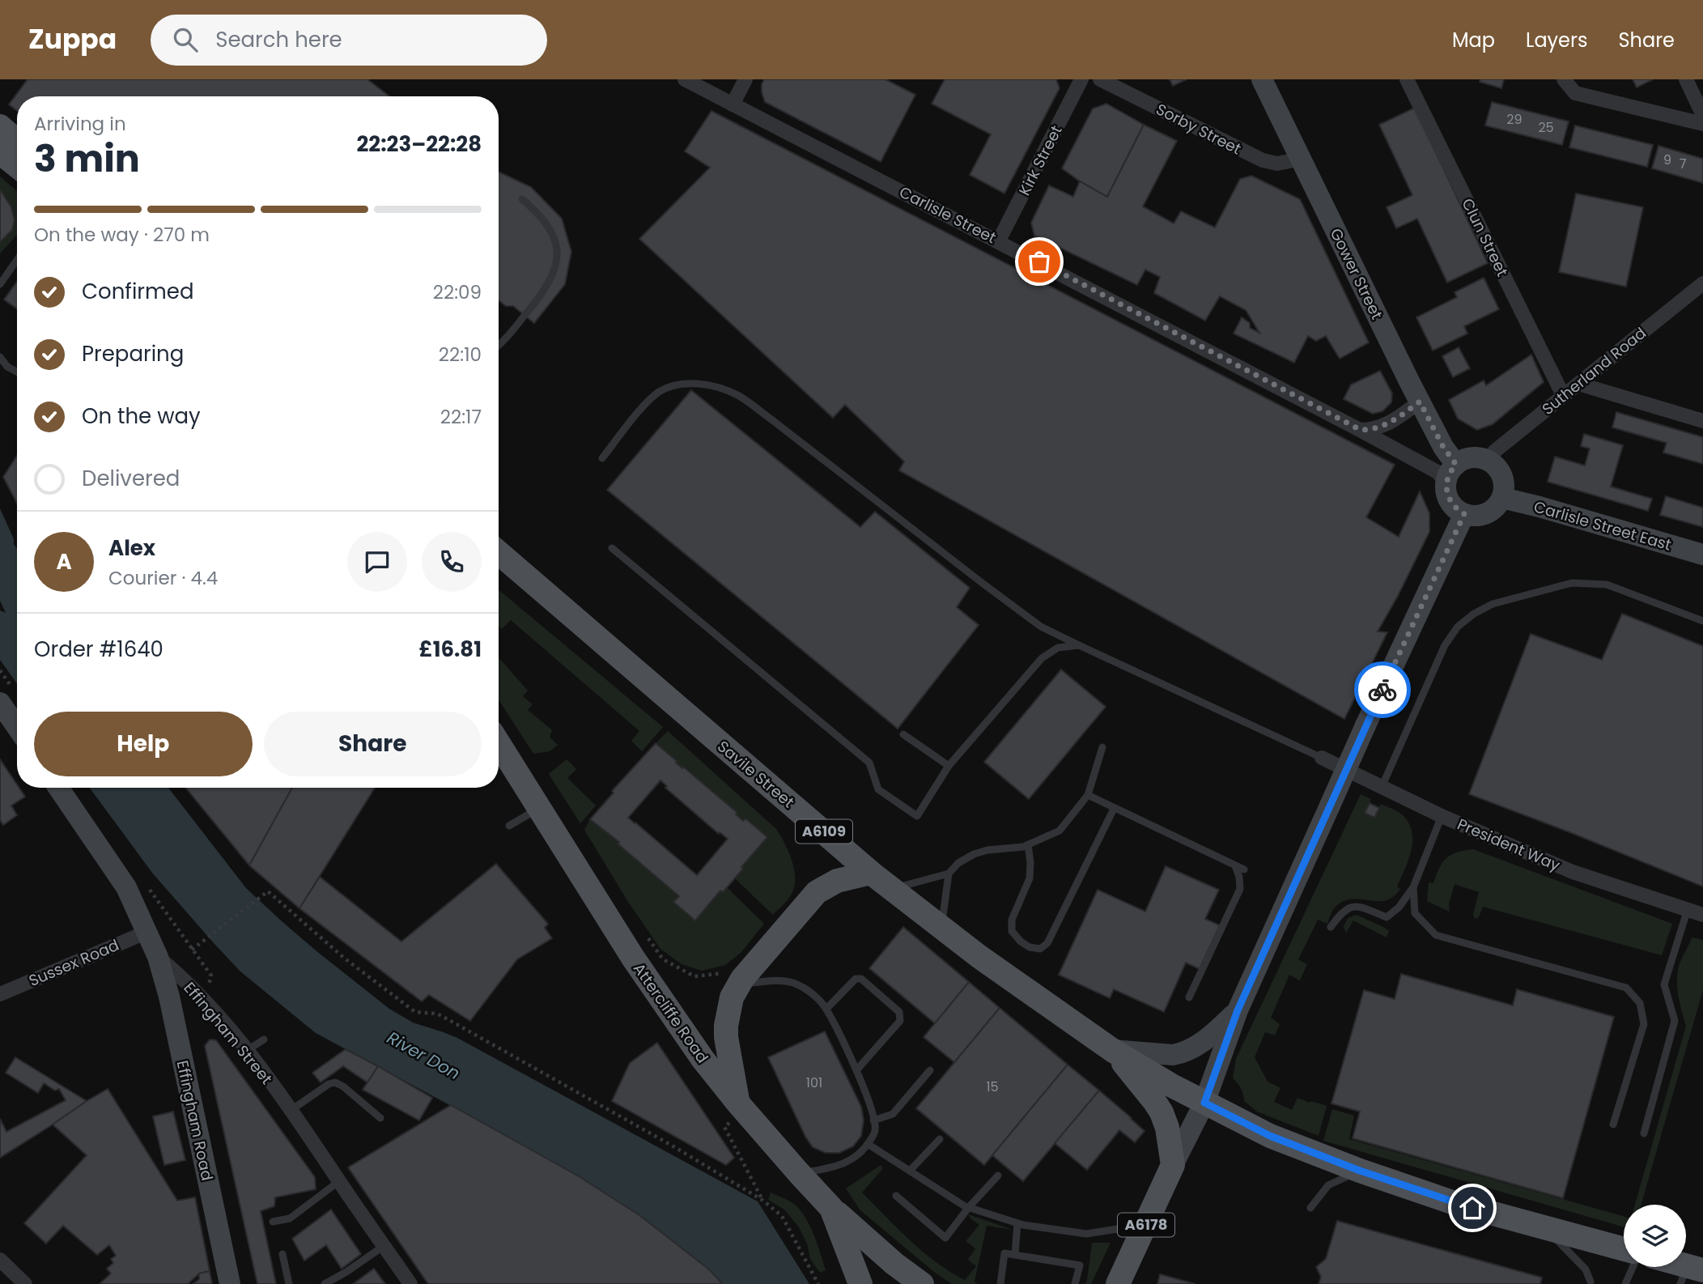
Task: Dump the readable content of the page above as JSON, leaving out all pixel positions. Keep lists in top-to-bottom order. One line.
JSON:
{"streets":{"main road":["Gower Street","Carlisle Street East","Savile Street","A6109","Attercliffe Road","Effingham Street","Effingham Road","A6178"],"street":["Sorby Street","Kirk Street","Carlisle Street","Clun Street","Sutherland Road","President Way","Sussex Road"]},"crossings":[["Sorby Street","Gower Street"],["Kirk Street","Carlisle Street"],["Carlisle Street","Gower Street"],["Carlisle Street","Sutherland Road"],["Carlisle Street","Carlisle Street East"],["Clun Street","Sutherland Road"],["Gower Street","Sutherland Road"],["Gower Street","Carlisle Street East"],["Sutherland Road","Carlisle Street East"],["Savile Street","A6109"],["Savile Street","A6178"],["Sussex Road","Effingham Street"],["Effingham Street","Effingham Road"]],"water":["River Don"],"house_numbers":["29","25","9","7","101","15"],"page":{"header":"Zuppa","search":"Search here","nav":["Map","Layers","Share"],"heading":["3 min","Arriving in","22:23–22:28"],"panel":["Alex","Courier · 4.4","Order #1640","£16.81"],"bar":"On the way · 270 m","list":[["Confirmed","22:09"],["Preparing","22:10"],["On the way","22:17"],"Delivered"],"round":"A","buttons":["Help","Share"]}}
